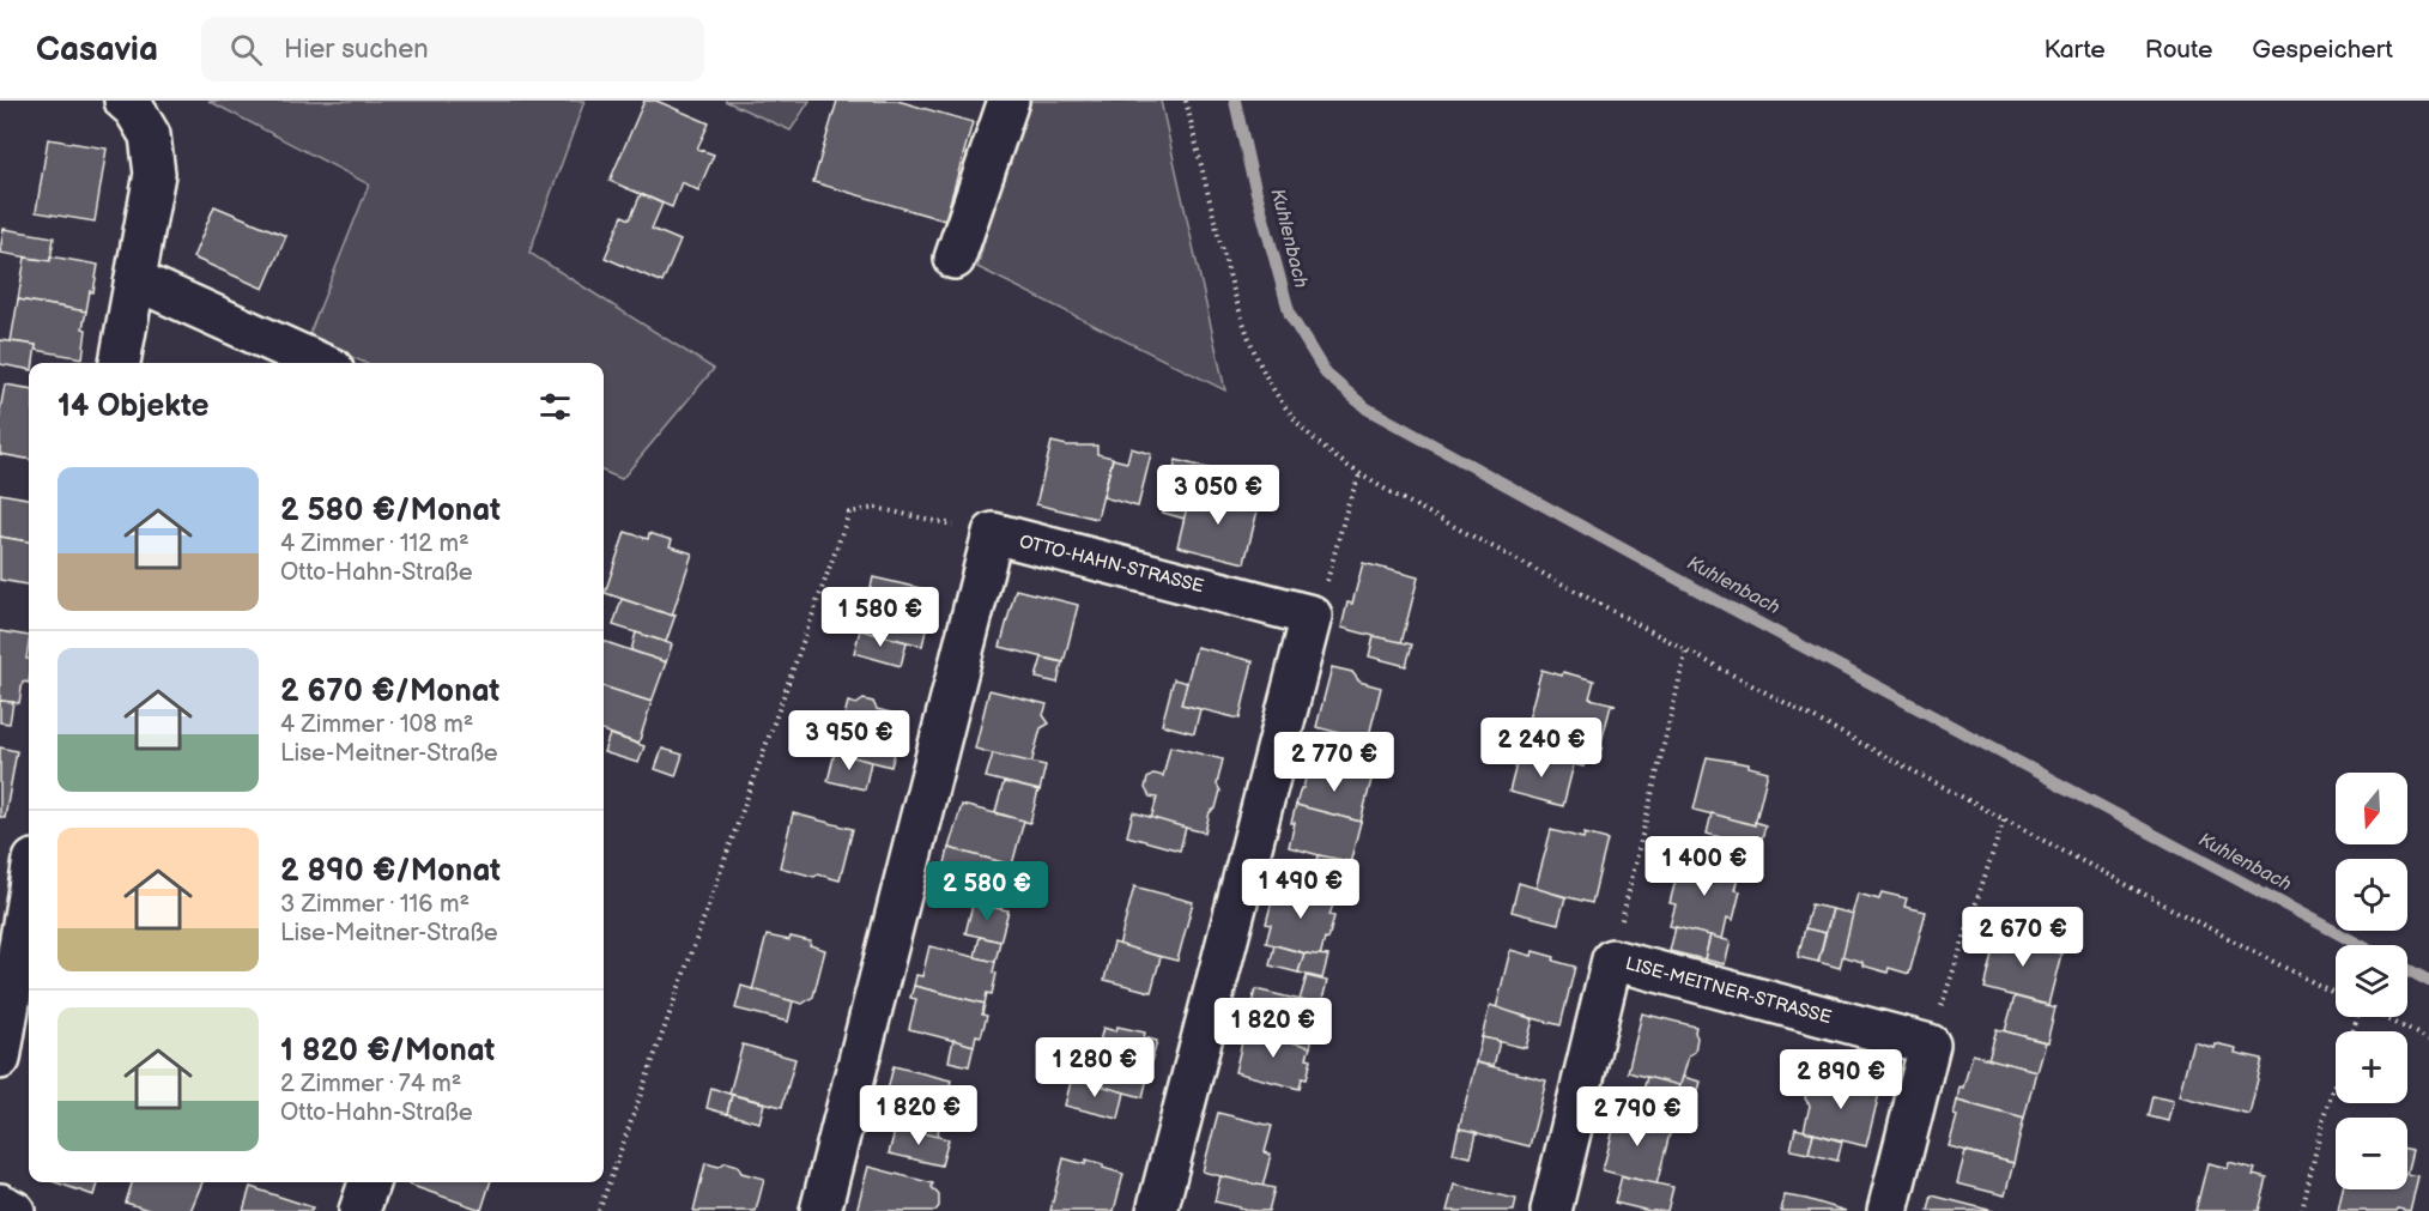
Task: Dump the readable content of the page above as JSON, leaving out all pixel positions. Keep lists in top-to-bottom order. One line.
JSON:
{"streets":{"street":["OTTO-HAHN-STRASSE","LISE-MEITNER-STRASSE"]},"water":["Kuhlenbach"],"north":"bottom","page":{"header":"Casavia","search":"Hier suchen","nav":["Karte","Route","Gespeichert"],"heading":"14 Objekte","list":[{"name":"2 580 €/Monat","note":"4 Zimmer · 112 m² · Otto-Hahn-Straße"},{"name":"2 670 €/Monat","note":"4 Zimmer · 108 m² · Lise-Meitner-Straße"},{"name":"2 890 €/Monat","note":"3 Zimmer · 116 m² · Lise-Meitner-Straße"},{"name":"1 820 €/Monat","note":"2 Zimmer · 74 m² · Otto-Hahn-Straße"}],"price":["3 050 €","1 580 €","3 950 €","2 240 €","2 770 €","1 400 €","1 490 €","2 580 €","2 670 €","1 820 €","1 280 €","2 890 €","1 820 €","2 790 €"],"map_buttons":["+","−"]}}
